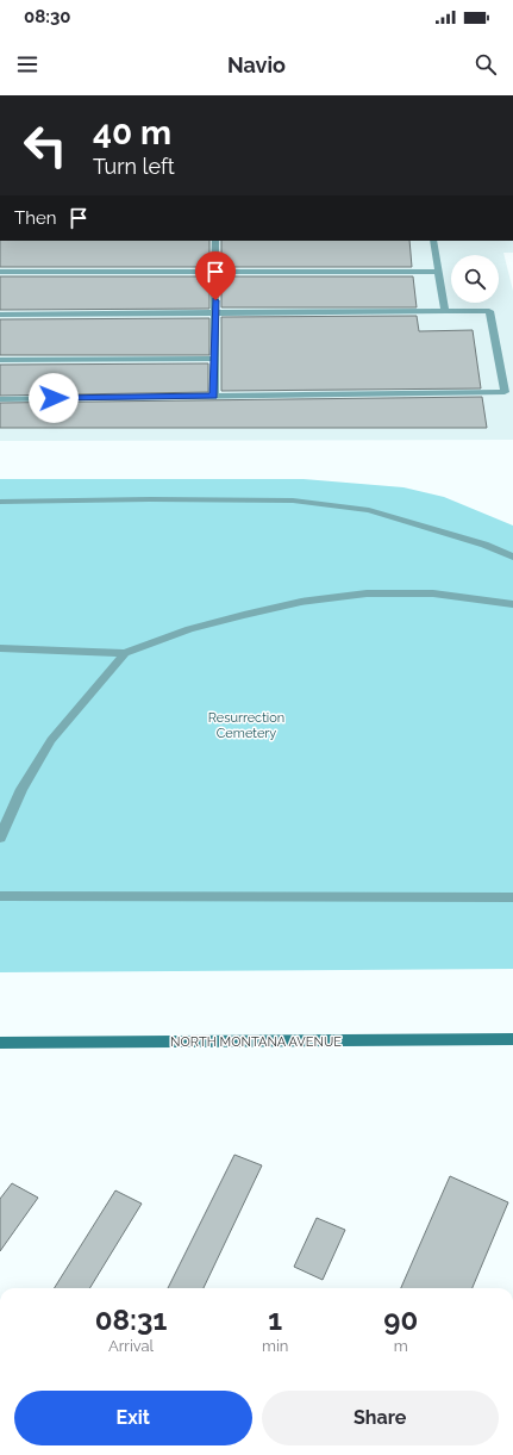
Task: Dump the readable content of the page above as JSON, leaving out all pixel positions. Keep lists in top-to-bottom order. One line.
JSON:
{"streets":{"main road":["NORTH MONTANA AVENUE"]},"parks":["Resurrection Cemetery"],"page":{"status":"08:30","header":"Navio","turn":["40 m","Turn left"],"then":"Then","eta":["08:31","Arrival","1","min","90","m"],"buttons":["Exit","Share"]}}
